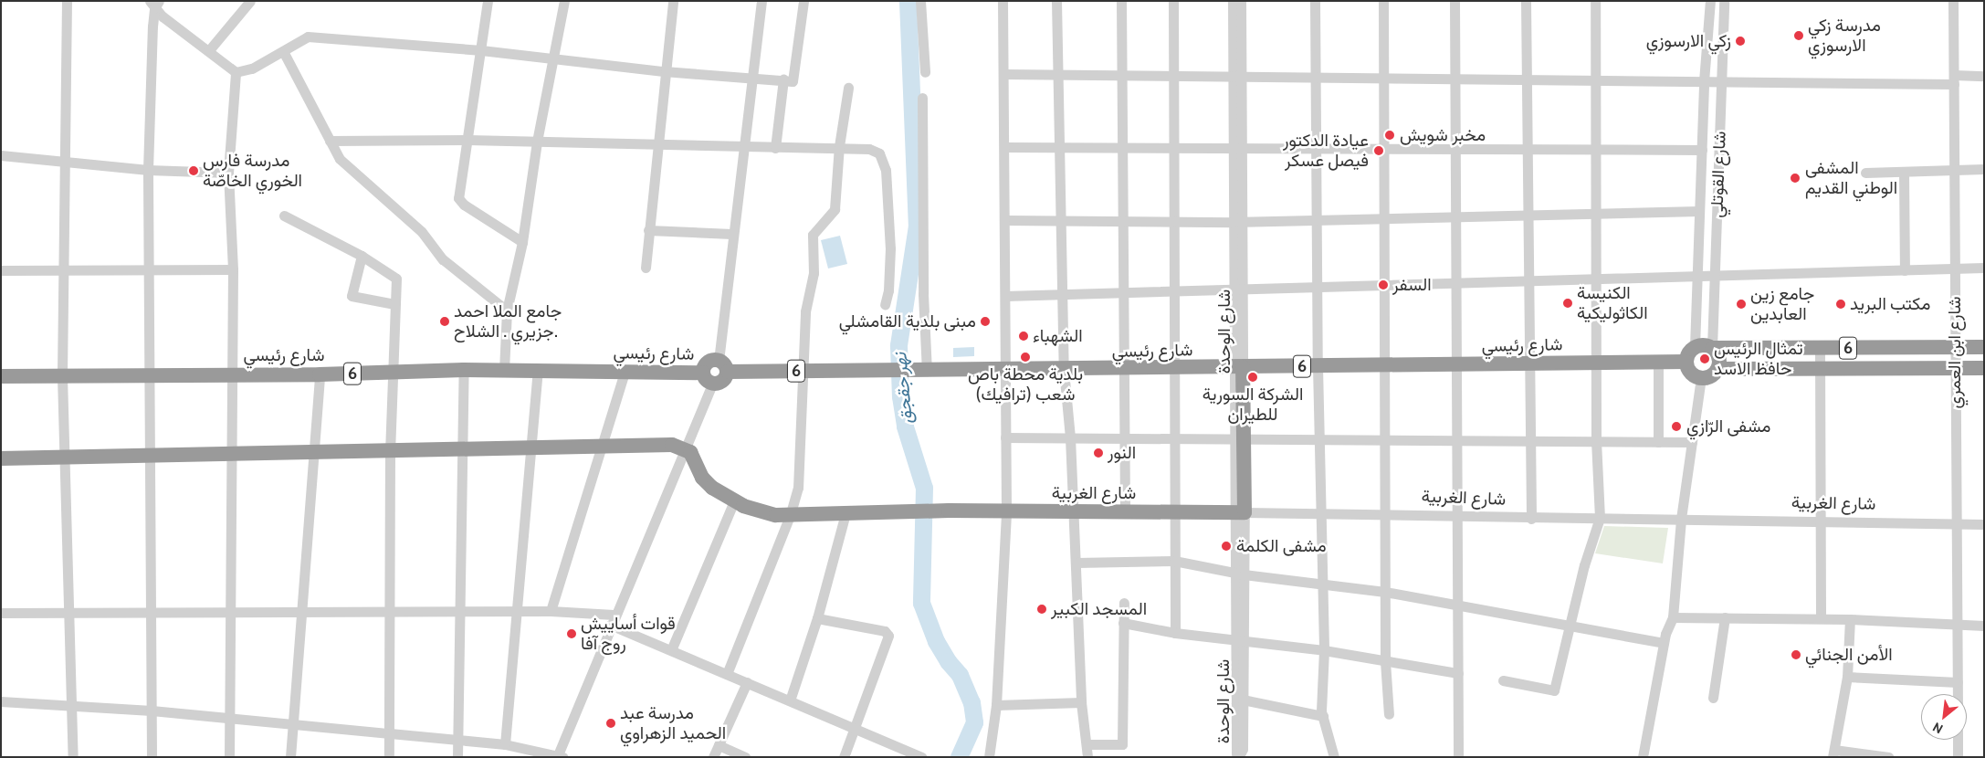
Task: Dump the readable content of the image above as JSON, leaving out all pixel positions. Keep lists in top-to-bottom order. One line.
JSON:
{"streets":{"highway":["شارع الوحدة","شارع رئيسي","6","شارع الغربية"],"street":["شارع القوتلي","شارع ابن العمري"]},"crossings":[["شارع القوتلي","شارع رئيسي"],["شارع القوتلي","6"],["شارع الوحدة","شارع رئيسي"],["شارع الوحدة","شارع الغربية"],["شارع رئيسي","6"],["6","شارع ابن العمري"],["شارع ابن العمري","شارع الغربية"]],"water":["نهر جقجق"],"places":["مدرسة زكي الارسوزي","زكي الارسوزي","مخبر شويش","عيادة الدكتور فيصل عسكر","مدرسة فارس الخوري الخاصّة","المشفى الوطني القديم","السفر","الكنيسة الكاثوليكية","جامع زين العابدين","مكتب البريد","جامع الملا احمد جزيري . الشلاح.","مبنى بلدية القامشلي","الشهباء","بلدية محطة باص شعب (ترافيك)","تمثال الرئيس حافظ الاسد","الشركة السورية للطيران","مشفى الرّازي","النور","مشفى الكلمة","المسجد الكبير","قوات أساييش روج آفا","الأمن الجنائي","مدرسة عبد الحميد الزهراوي"],"north":"bottom left"}
